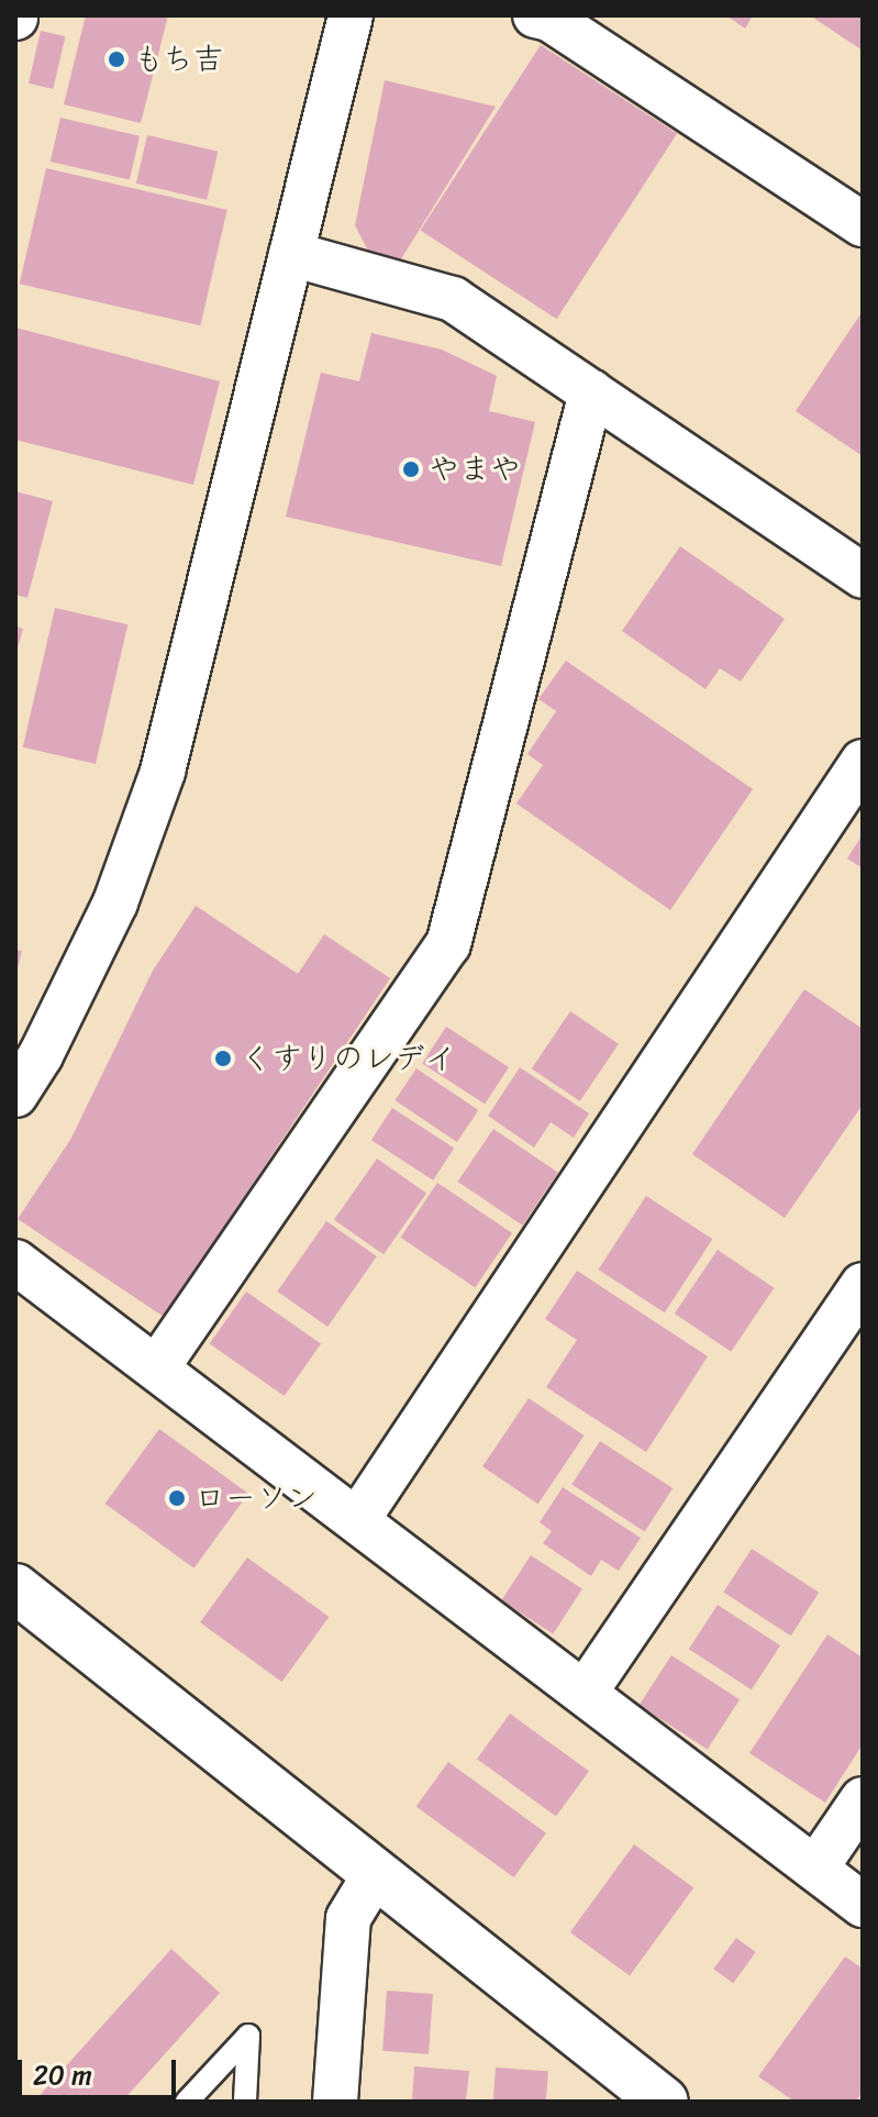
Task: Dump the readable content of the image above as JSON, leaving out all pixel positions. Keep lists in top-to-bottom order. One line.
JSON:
{"places":["もち吉","やまや","くすりのレデイ","ローソン"],"scale_bar":"20 m"}
